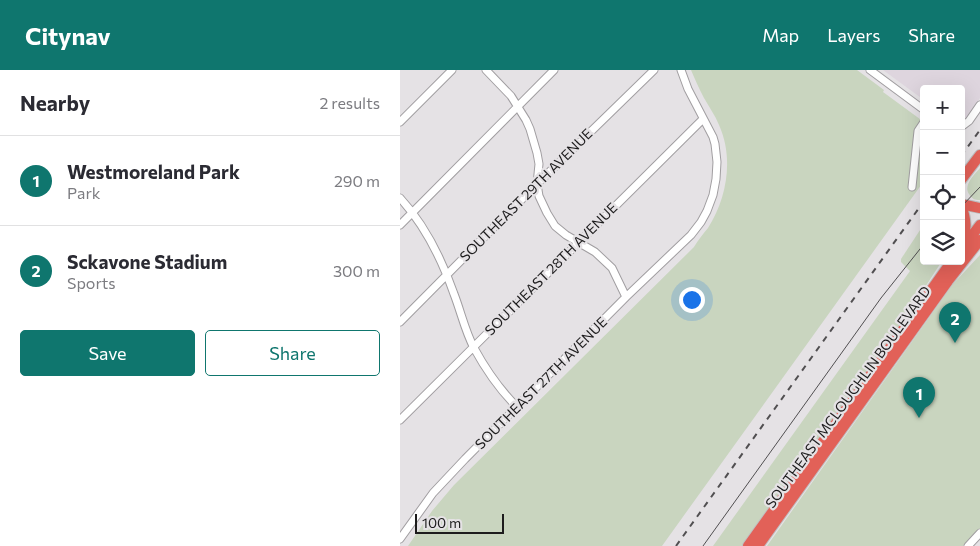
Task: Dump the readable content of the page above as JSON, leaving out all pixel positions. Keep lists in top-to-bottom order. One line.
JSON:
{"streets":{"highway":["SOUTHEAST MCLOUGHLIN BOULEVARD"],"street":["SOUTHEAST 29TH AVENUE","SOUTHEAST 28TH AVENUE","SOUTHEAST 27TH AVENUE"]},"crossings":[["SOUTHEAST 28TH AVENUE","SOUTHEAST 27TH AVENUE"]],"scale_bar":"100 m","page":{"header":"Citynav","nav":["Map","Layers","Share"],"heading":["Nearby","2 results"],"map_buttons":["+","−"],"list":[{"mark":"1","name":"Westmoreland Park","note":"Park","value":"290 m"},{"mark":"2","name":"Sckavone Stadium","note":"Sports","value":"300 m"}],"pins":["2","1"],"buttons":["Save","Share"],"scale":"100 m"}}
